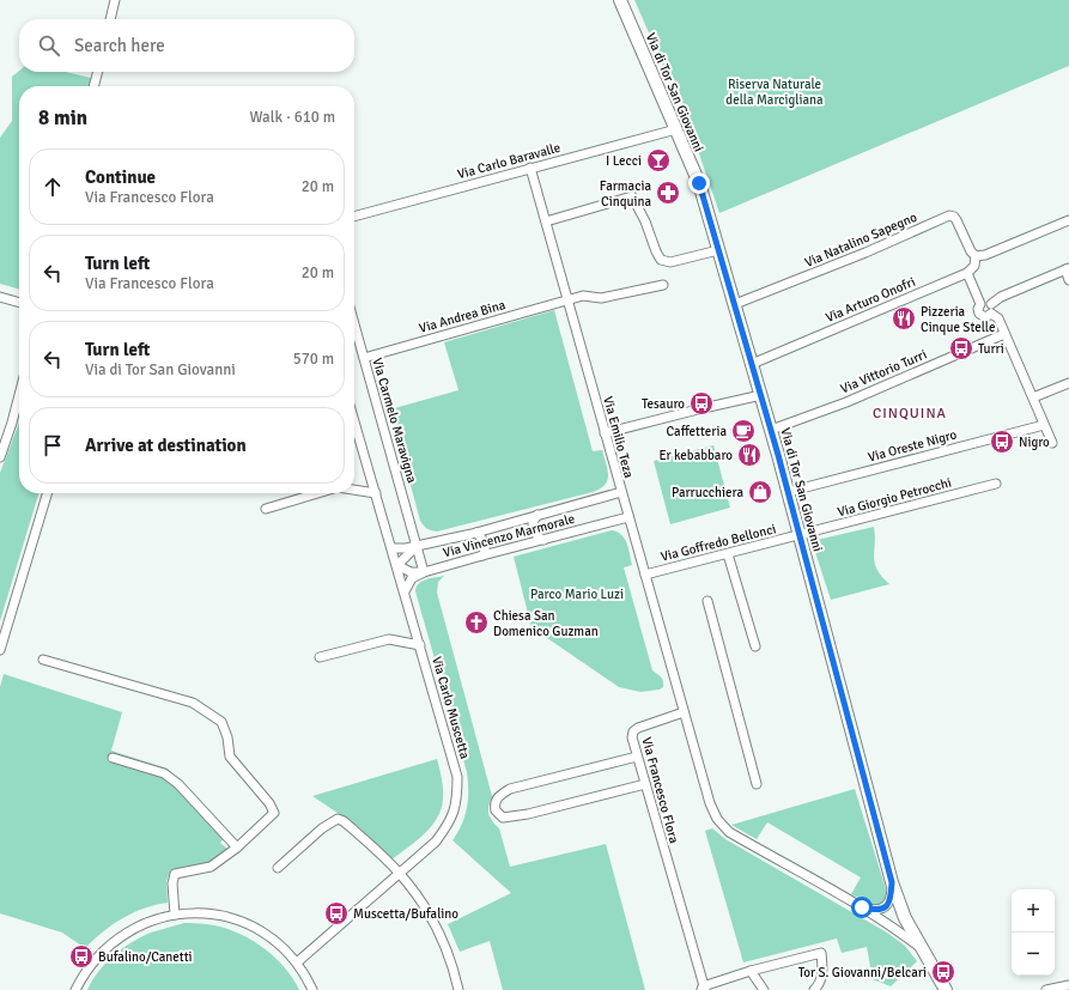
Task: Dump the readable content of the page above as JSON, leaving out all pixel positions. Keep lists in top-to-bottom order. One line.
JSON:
{"streets":{"street":["Via di Tor San Giovanni","Via Carlo Baravalle","Via Natalino Sapegno","Via Arturo Onofri","Via Andrea Bina","Via Vittorio Turri","Via Carmelo Maravigna","Via Emilio Teza","Via Oreste Nigro","Via Giorgio Petrocchi","Via Vincenzo Marmorale","Via Goffredo Bellonci","Via Carlo Muscetta","Via Francesco Flora"]},"crossings":[["Via di Tor San Giovanni","Via Carlo Baravalle"],["Via di Tor San Giovanni","Via Natalino Sapegno"],["Via di Tor San Giovanni","Via Arturo Onofri"],["Via di Tor San Giovanni","Via Vittorio Turri"],["Via di Tor San Giovanni","Via Oreste Nigro"],["Via di Tor San Giovanni","Via Giorgio Petrocchi"],["Via di Tor San Giovanni","Via Goffredo Bellonci"],["Via Carlo Baravalle","Via Emilio Teza"],["Via Andrea Bina","Via Carmelo Maravigna"],["Via Andrea Bina","Via Emilio Teza"],["Via Carmelo Maravigna","Via Vincenzo Marmorale"],["Via Emilio Teza","Via Vincenzo Marmorale"],["Via Emilio Teza","Via Goffredo Bellonci"],["Via Emilio Teza","Via Francesco Flora"],["Via Giorgio Petrocchi","Via Goffredo Bellonci"],["Via Vincenzo Marmorale","Via Carlo Muscetta"]],"districts":["CINQUINA"],"parks":["Riserva Naturale della Marcigliana","Parco Mario Luzi"],"places":{"bar":["I Lecci"],"pharmacy":["Farmacia Cinquina"],"restaurant":["Pizzeria Cinque Stelle","Er kebabbaro"],"bus stop":["Turri","Tesauro","Nigro","Muscetta/Bufalino","Bufalino/Canetti","Tor S. Giovanni/Belcari"],"cafe":["Caffetteria"],"shop":["Parrucchiera"],"church":["Chiesa San Domenico Guzman"]},"page":{"search":"Search here","heading":["8 min","Walk · 610 m"],"list":[["Continue","Via Francesco Flora","20 m"],["Turn left","Via Francesco Flora","20 m"],["Turn left","Via di Tor San Giovanni","570 m"],"Arrive at destination"],"map_buttons":["+","−"]}}
